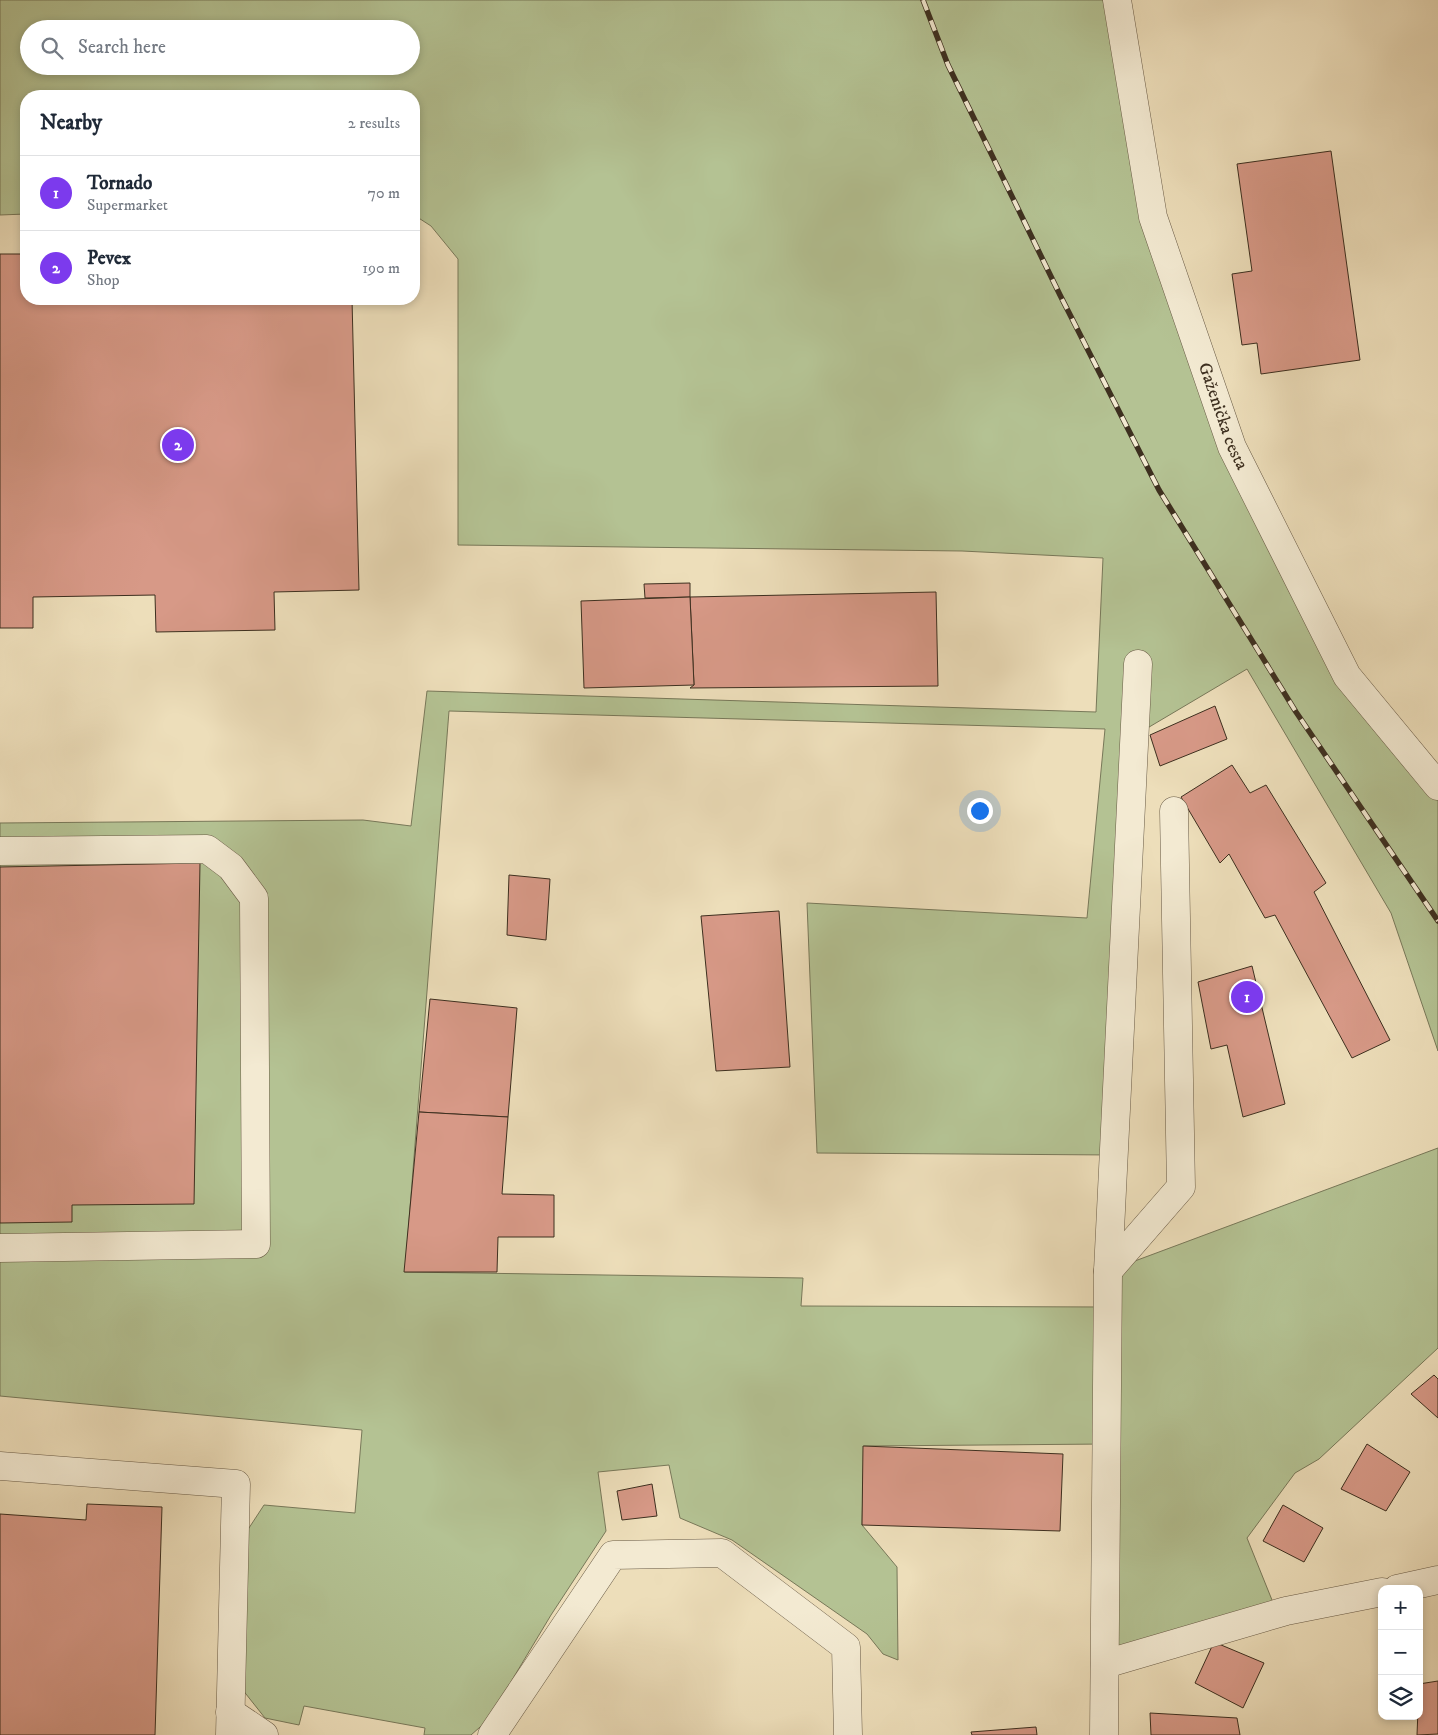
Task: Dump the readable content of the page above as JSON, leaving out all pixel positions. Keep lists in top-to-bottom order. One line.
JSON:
{"streets":{"street":["Gaženička cesta"]},"page":{"search":"Search here","heading":["Nearby","2 results"],"list":[{"mark":"1","name":"Tornado","note":"Supermarket","value":"70 m"},{"mark":"2","name":"Pevex","note":"Shop","value":"190 m"}],"pins":["2","1"],"map_buttons":["+","−"]}}
